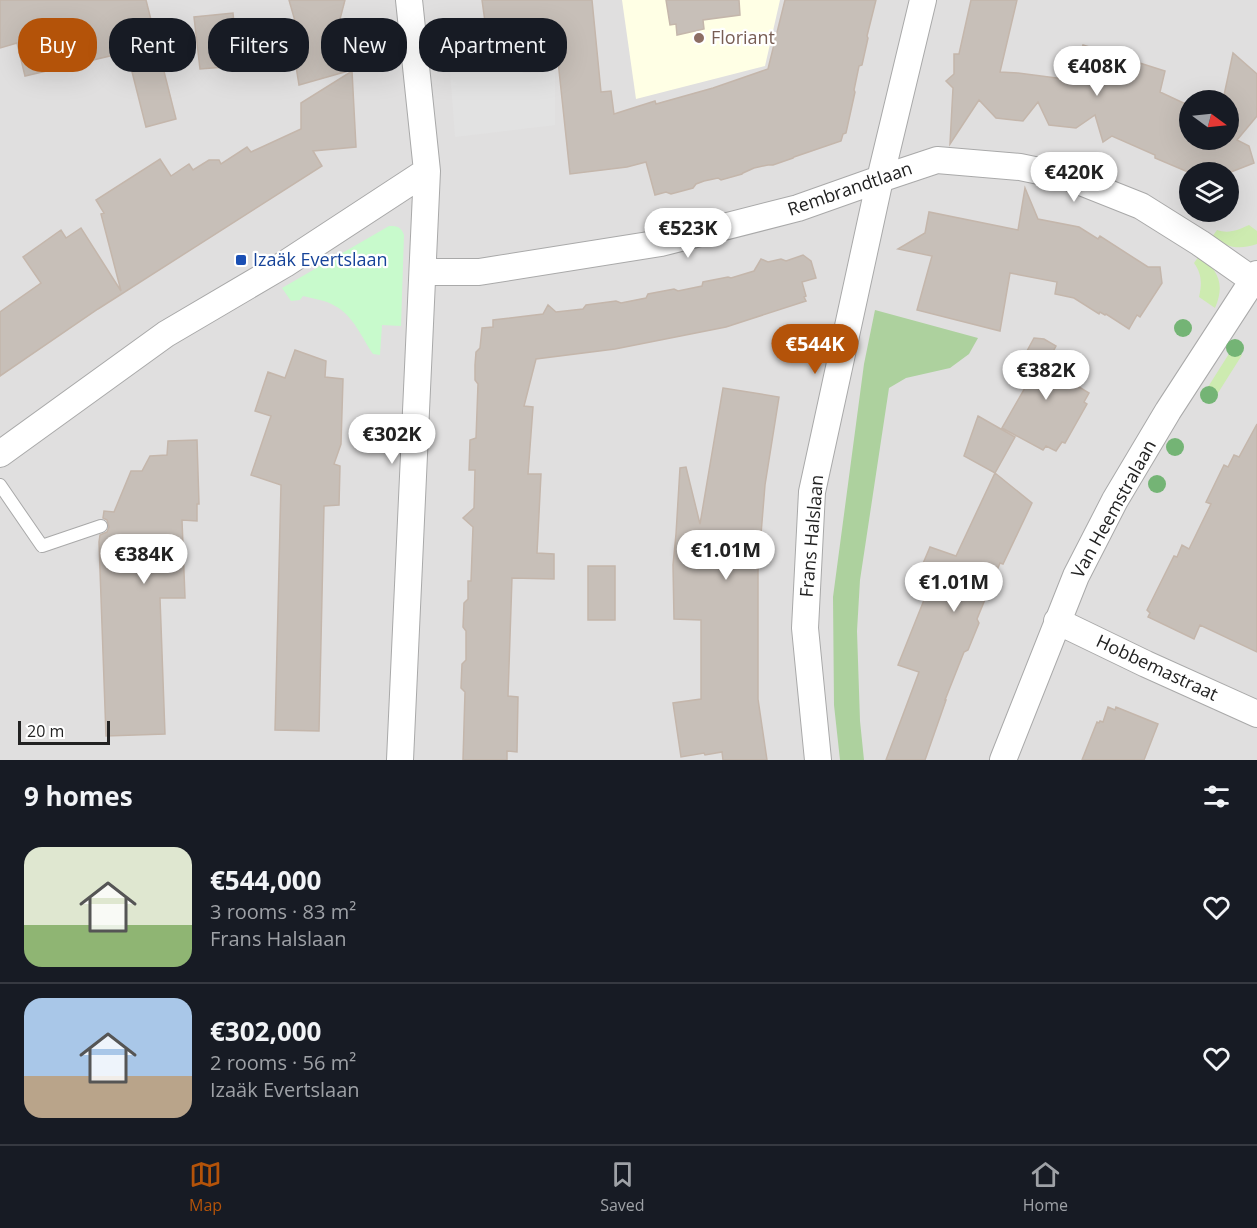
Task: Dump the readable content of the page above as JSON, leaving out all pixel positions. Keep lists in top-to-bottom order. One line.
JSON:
{"streets":{"street":["Rembrandtlaan","Van Heemstralaan","Frans Halslaan","Hobbemastraat"]},"crossings":[["Rembrandtlaan","Van Heemstralaan"],["Rembrandtlaan","Frans Halslaan"],["Van Heemstralaan","Hobbemastraat"]],"places":{"other":["Floriant"],"transit":["Izaäk Evertslaan"]},"scale_bar":"20 m","north":"right","page":{"chip":["Buy","Rent","Filters","New","Apartment"],"price":["€408K","€420K","€523K","€544K","€382K","€302K","€1.01M","€384K","€1.01M"],"scale":"20 m","heading":"9 homes","list":[{"name":"€544,000","note":"3 rooms · 83 m² · Frans Halslaan"},{"name":"€302,000","note":"2 rooms · 56 m² · Izaäk Evertslaan"}],"tabs":["Map","Saved","Home"]}}
